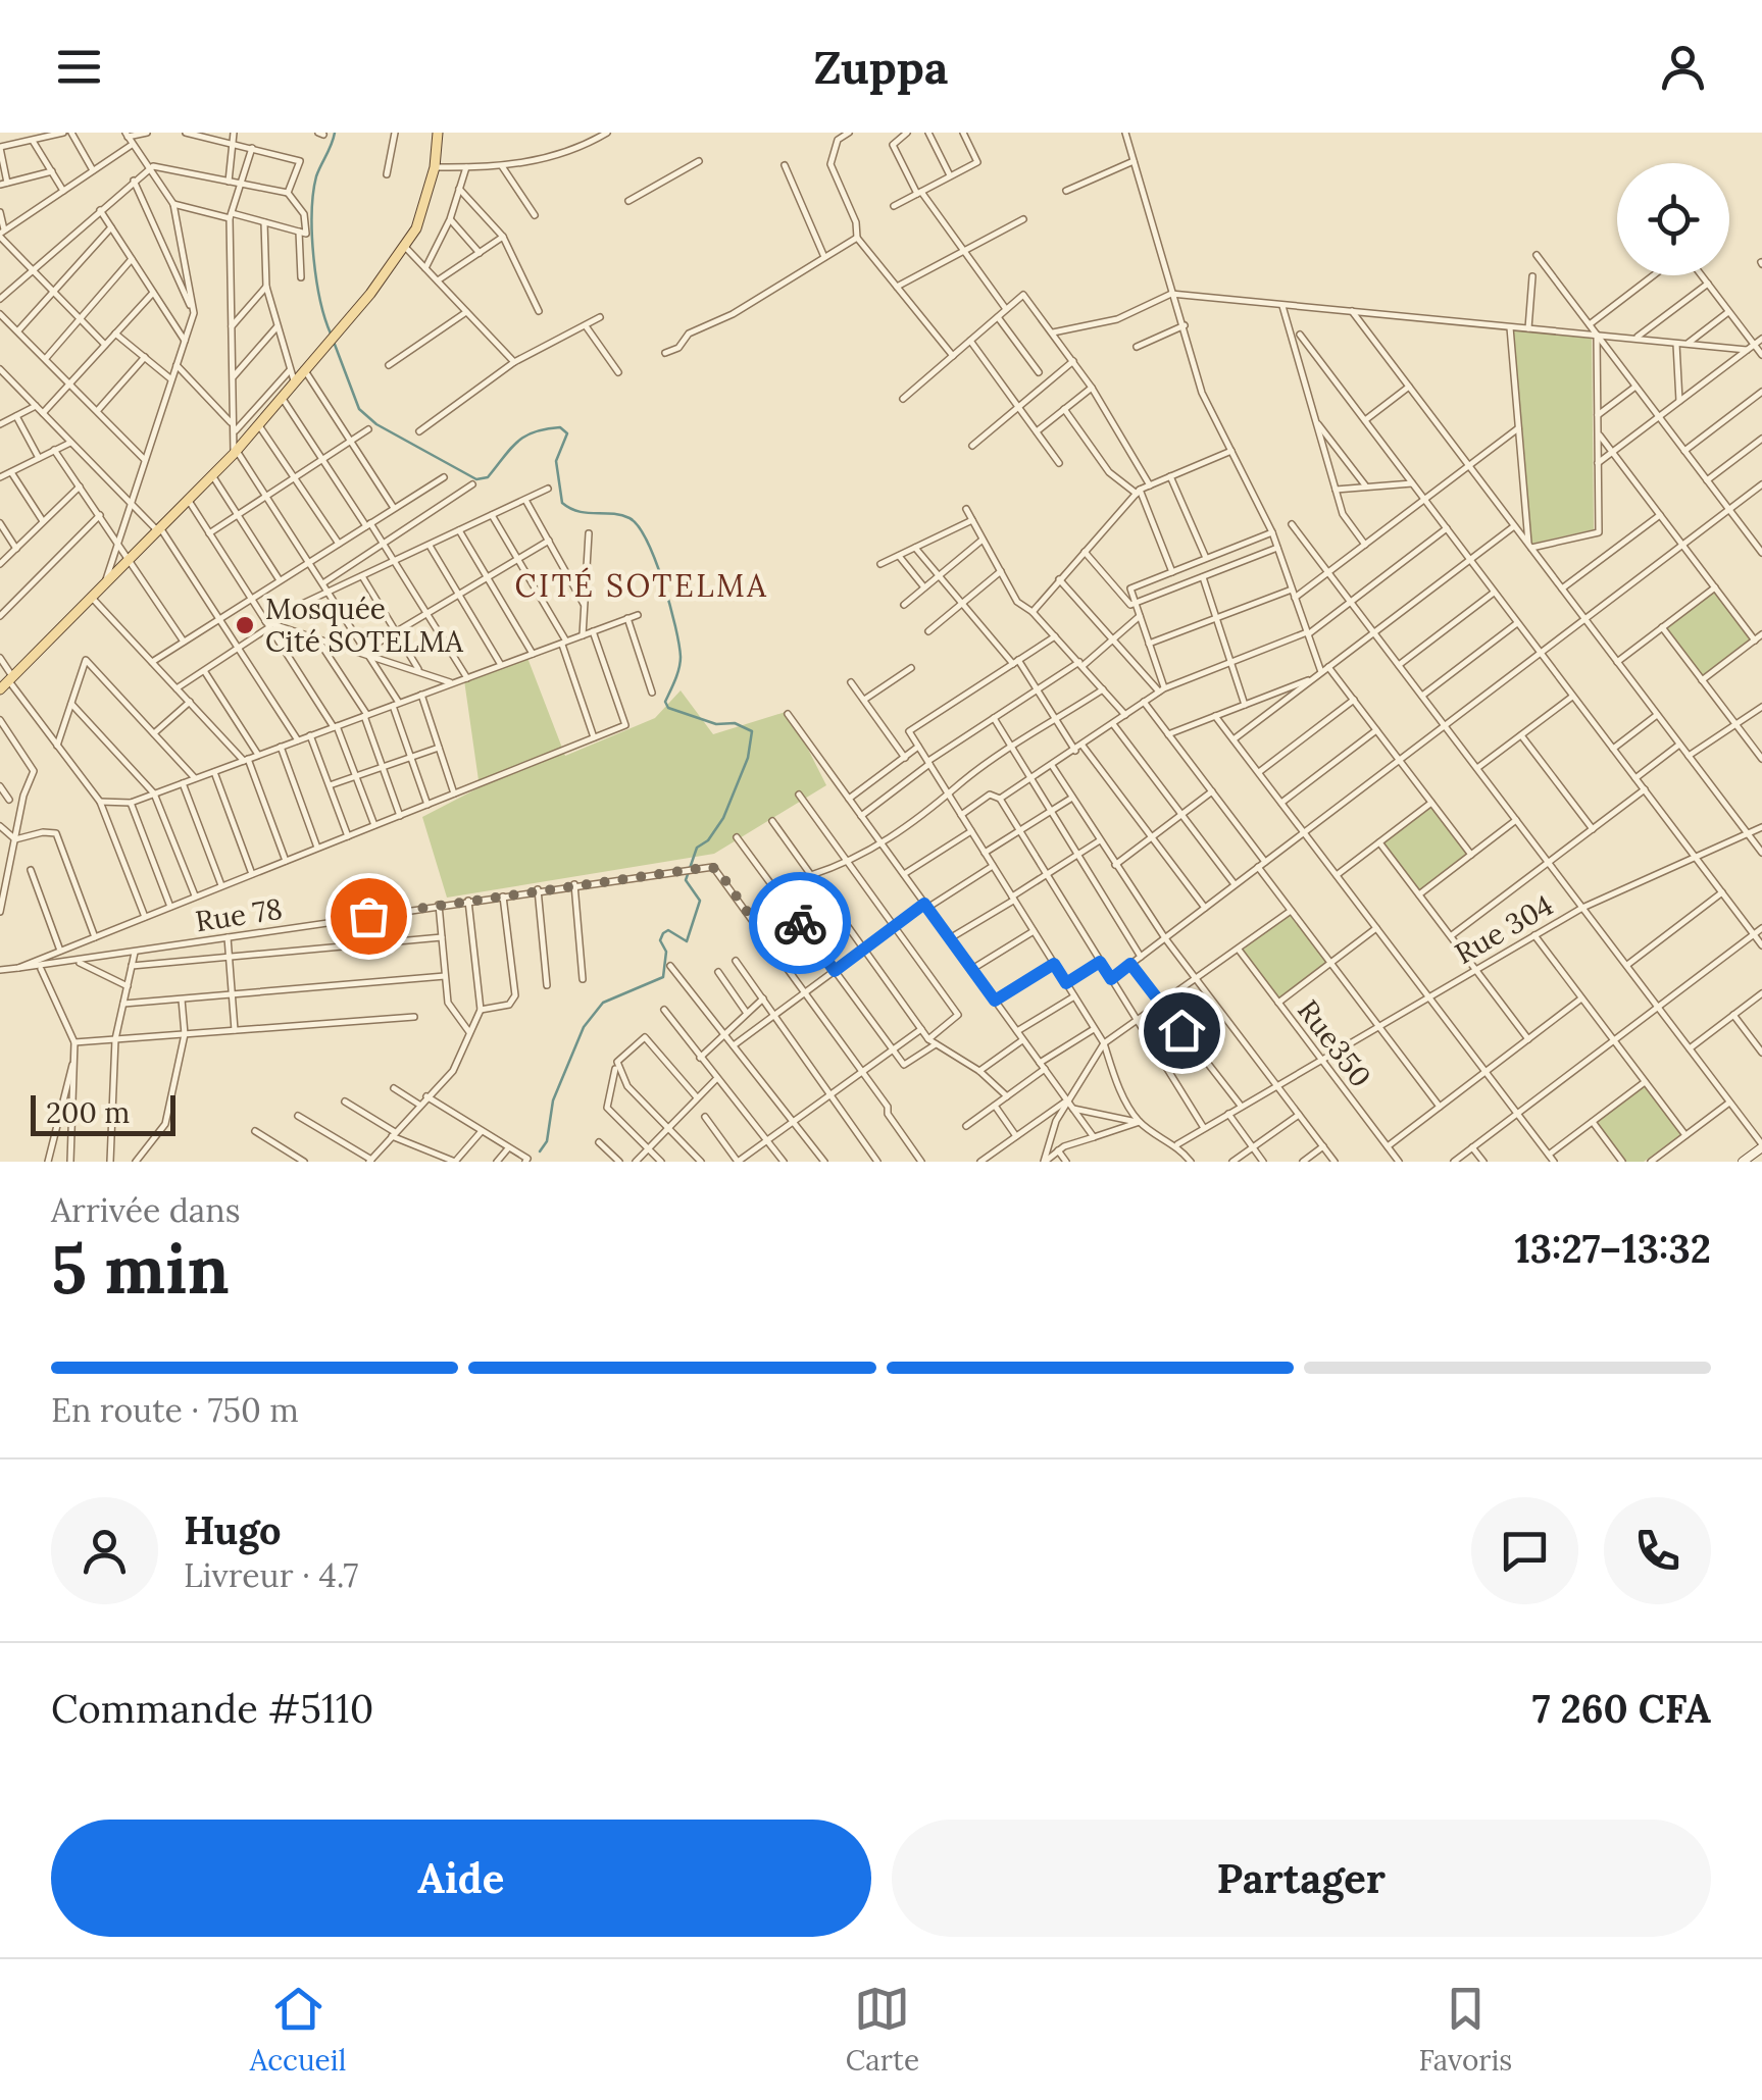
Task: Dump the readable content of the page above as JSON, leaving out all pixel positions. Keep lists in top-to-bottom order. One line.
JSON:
{"streets":{"street":["Rue 78","Rue 304","Rue350"]},"crossings":[["Rue 304","Rue350"]],"districts":["CITÉ SOTELMA"],"places":["Mosquée Cité SOTELMA"],"scale_bar":"200 m","page":{"header":"Zuppa","scale":"200 m","heading":["5 min","Arrivée dans","13:27–13:32"],"panel":["Hugo","Livreur · 4.7","Commande #5110","7 260 CFA"],"bar":"En route · 750 m","buttons":["Aide","Partager"],"tabs":["Accueil","Carte","Favoris"]}}
